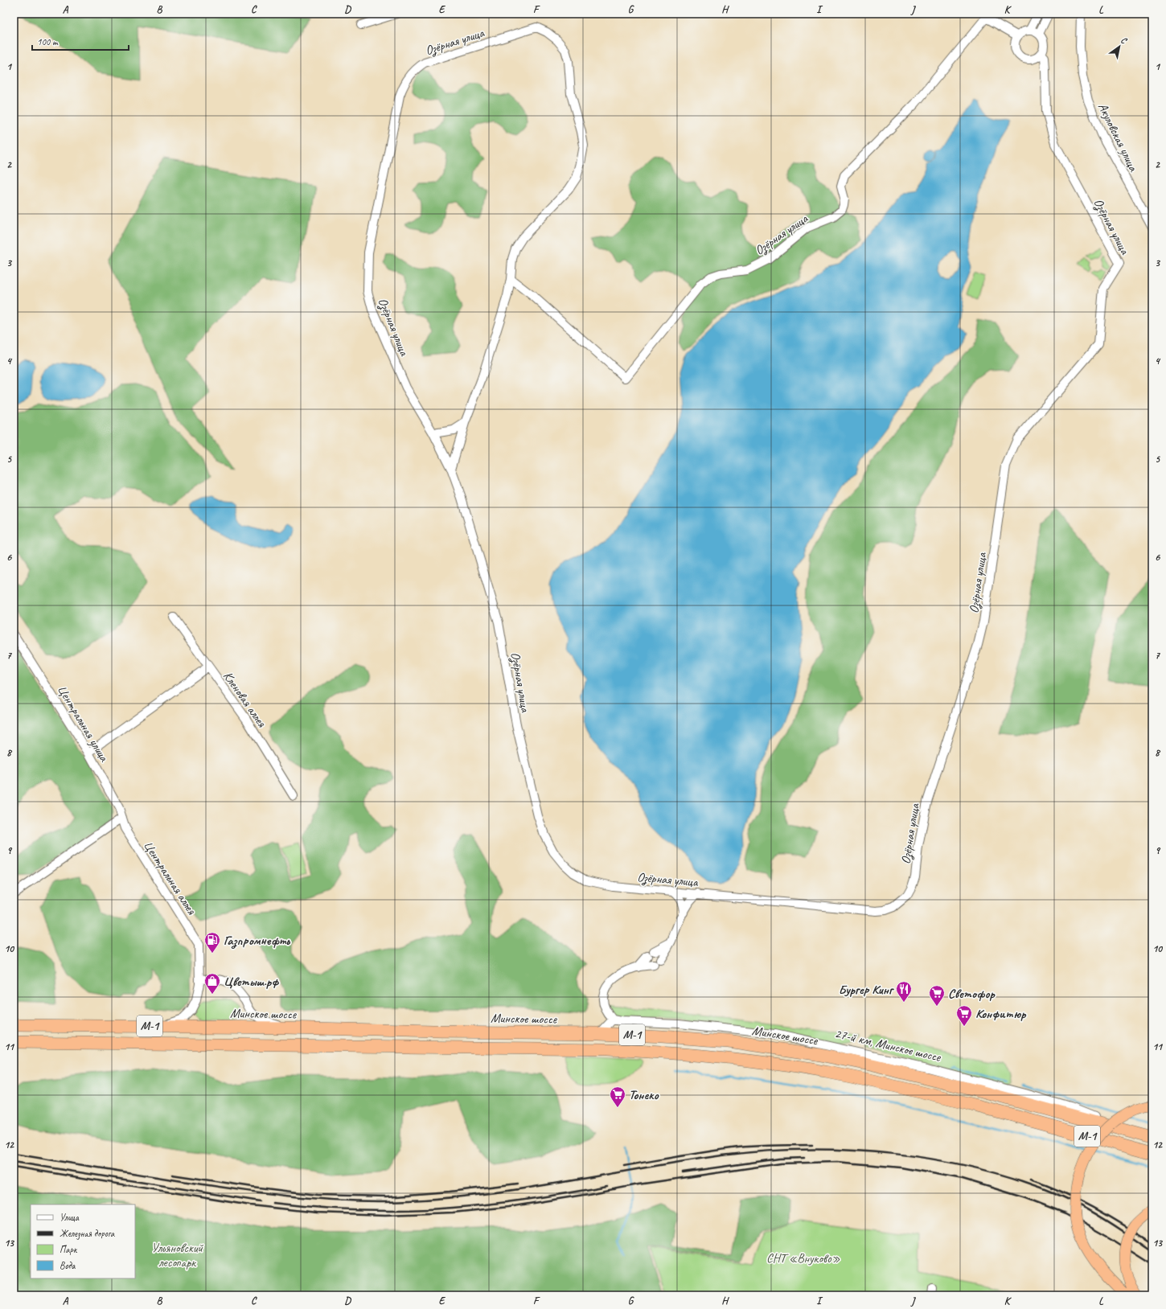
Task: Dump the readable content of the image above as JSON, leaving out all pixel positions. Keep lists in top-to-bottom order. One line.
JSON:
{"streets":{"highway":["Минское шоссе","М-1","27-й км, Минское шоссе"],"street":["Озёрная улица","Акуловская улица","Кленовая аллея","Центральная улица","Центральная аллея"]},"crossings":[["Центральная улица","Центральная аллея"],["Минское шоссе","27-й км, Минское шоссе"]],"parks":["Ульяновский лесопарк","СНТ «Внуково»"],"places":{"fuel station":["Газпромнефть"],"shop":["Цветыш.рф"],"restaurant":["Бургер Кинг"],"supermarket":["Светофор","Конфитюр","Тонеко"]},"legend":["Улица","Железная дорога","Парк","Вода"],"scale_bar":"100 m","north":"top right","grid":{"columns":["A","B","C","D","E","F","G","H","I","J","K","L"],"rows":["1","2","3","4","5","6","7","8","9","10","11","12","13"]}}
